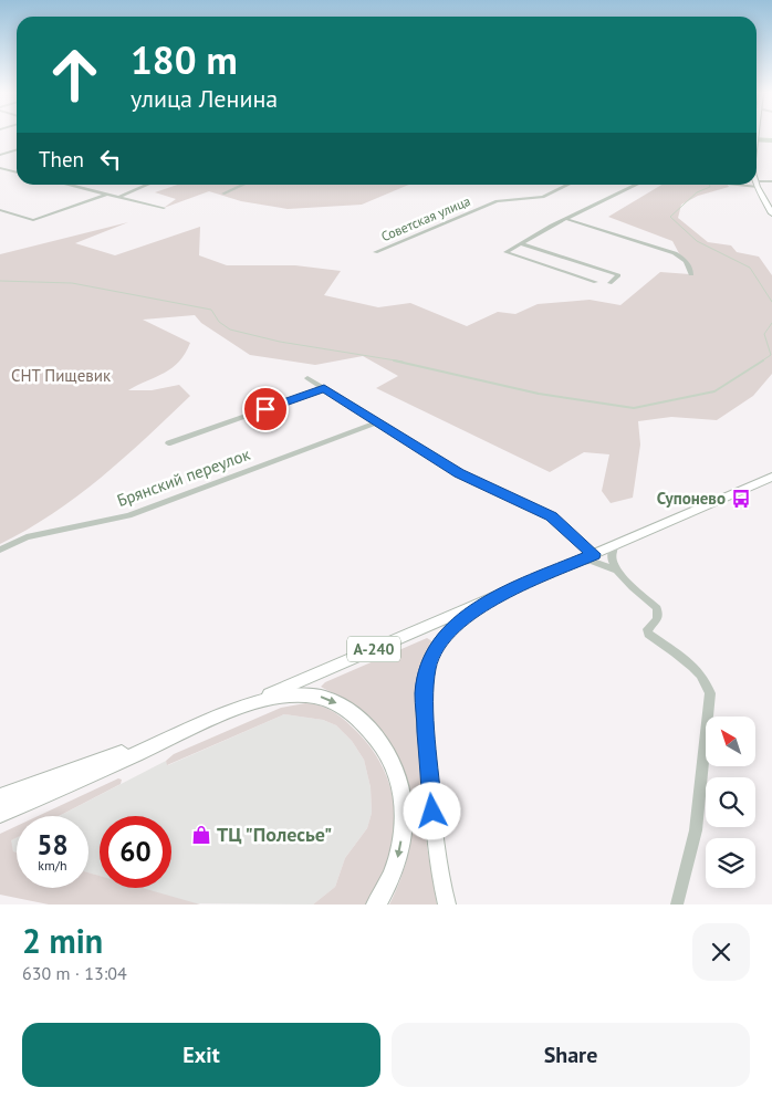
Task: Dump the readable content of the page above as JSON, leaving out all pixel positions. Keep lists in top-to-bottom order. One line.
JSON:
{"streets":{"highway":["А-240"],"street":["Советская улица","Брянский переулок"]},"parks":["СНТ Пищевик"],"places":{"bus stop":["Супонево"],"shop":["ТЦ \"Полесье\""]},"north":"top left","page":{"turn":["180 m","улица Ленина"],"then":"Then","speed":"58 km/h","limit":"60","heading":["2 min","630 m · 13:04"],"buttons":["Exit","Share"]}}
